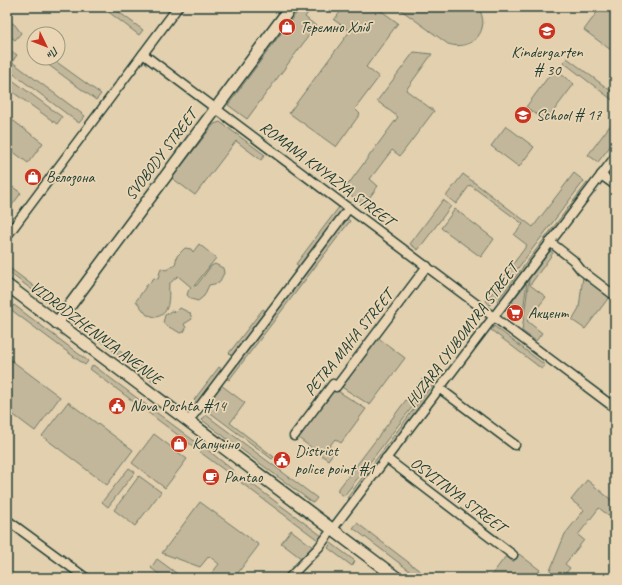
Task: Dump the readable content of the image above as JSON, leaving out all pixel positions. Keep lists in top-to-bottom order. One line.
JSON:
{"streets":{"main road":["SVOBODY STREET","VIDRODZHENNIA AVENUE"],"street":["ROMANA KNYAZYA STREET","HUZARA LYUBOMYRA STREET","PETRA MAHA STREET","OSVITNYA STREET"]},"crossings":[["SVOBODY STREET","ROMANA KNYAZYA STREET"],["SVOBODY STREET","VIDRODZHENNIA AVENUE"],["ROMANA KNYAZYA STREET","HUZARA LYUBOMYRA STREET"],["ROMANA KNYAZYA STREET","PETRA MAHA STREET"],["VIDRODZHENNIA AVENUE","HUZARA LYUBOMYRA STREET"],["HUZARA LYUBOMYRA STREET","OSVITNYA STREET"]],"places":{"shop":["Теремно Хліб","Велозона","Капучіно"],"school or university":["Kindergarten # 30","School # 17"],"supermarket":["Акцент"],"public building":["Nova Poshta #14","District police point #1"],"cafe":["Pantao"]},"north":"bottom right"}
